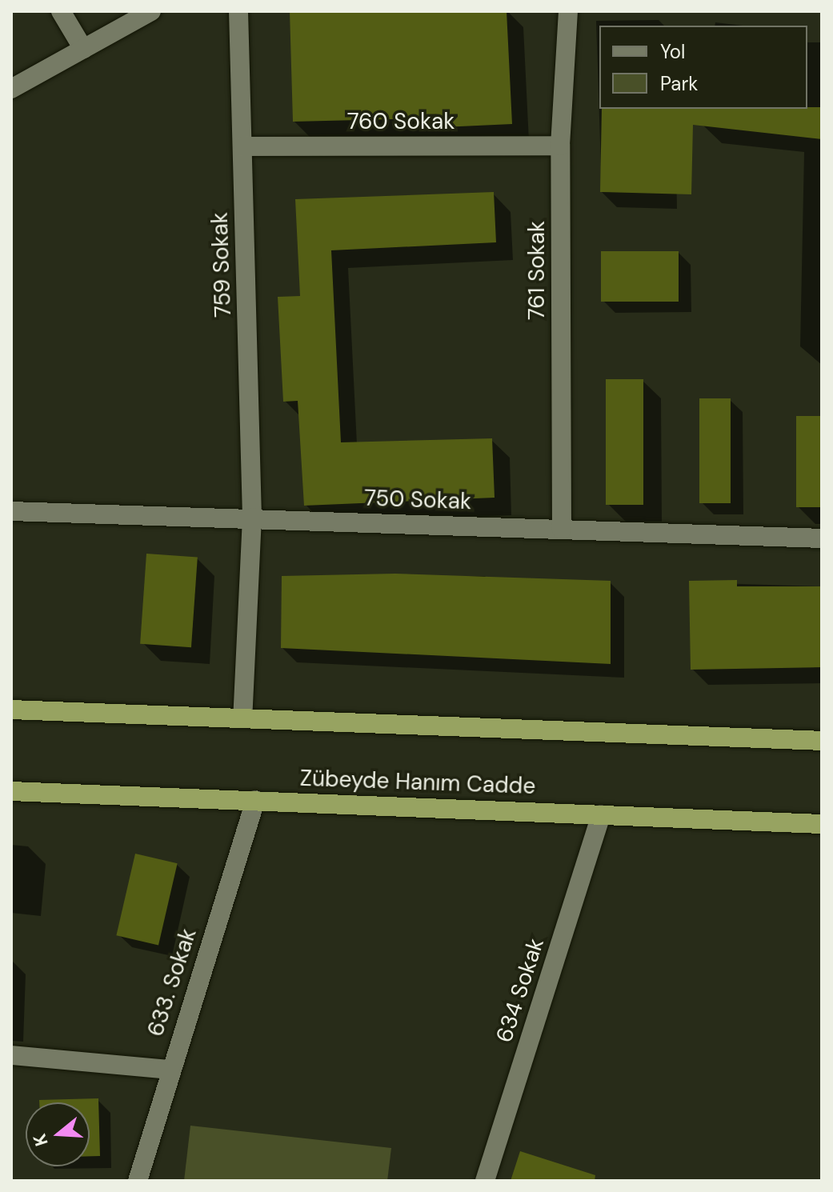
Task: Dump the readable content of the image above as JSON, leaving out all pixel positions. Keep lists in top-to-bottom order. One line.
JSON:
{"streets":{"highway":["Zübeyde Hanım Cadde"],"street":["760 Sokak","759 Sokak","761 Sokak","750 Sokak","633. Sokak","634 Sokak"]},"crossings":[["760 Sokak","759 Sokak"],["760 Sokak","761 Sokak"],["759 Sokak","750 Sokak"],["761 Sokak","750 Sokak"],["Zübeyde Hanım Cadde","633. Sokak"],["Zübeyde Hanım Cadde","634 Sokak"]],"legend":["Yol","Park"],"north":"left"}
